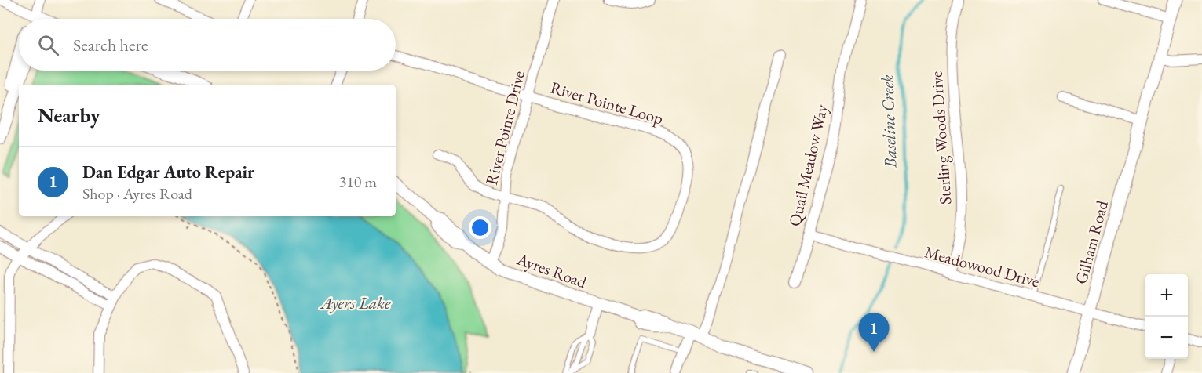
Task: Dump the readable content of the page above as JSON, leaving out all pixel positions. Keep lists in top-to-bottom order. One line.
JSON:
{"streets":{"street":["River Pointe Loop","River Pointe Drive","Sterling Woods Drive","Quail Meadow Way","Gilham Road","Meadowood Drive","Ayres Road"]},"crossings":[["River Pointe Loop","River Pointe Drive"],["River Pointe Drive","Ayres Road"],["Sterling Woods Drive","Meadowood Drive"],["Quail Meadow Way","Meadowood Drive"],["Gilham Road","Meadowood Drive"]],"water":["Baseline Creek","Ayers Lake"],"page":{"search":"Search here","heading":"Nearby","list":[{"mark":"1","name":"Dan Edgar Auto Repair","note":"Shop · Ayres Road","value":"310 m"}],"map_buttons":["+","−"],"pins":"1"}}
